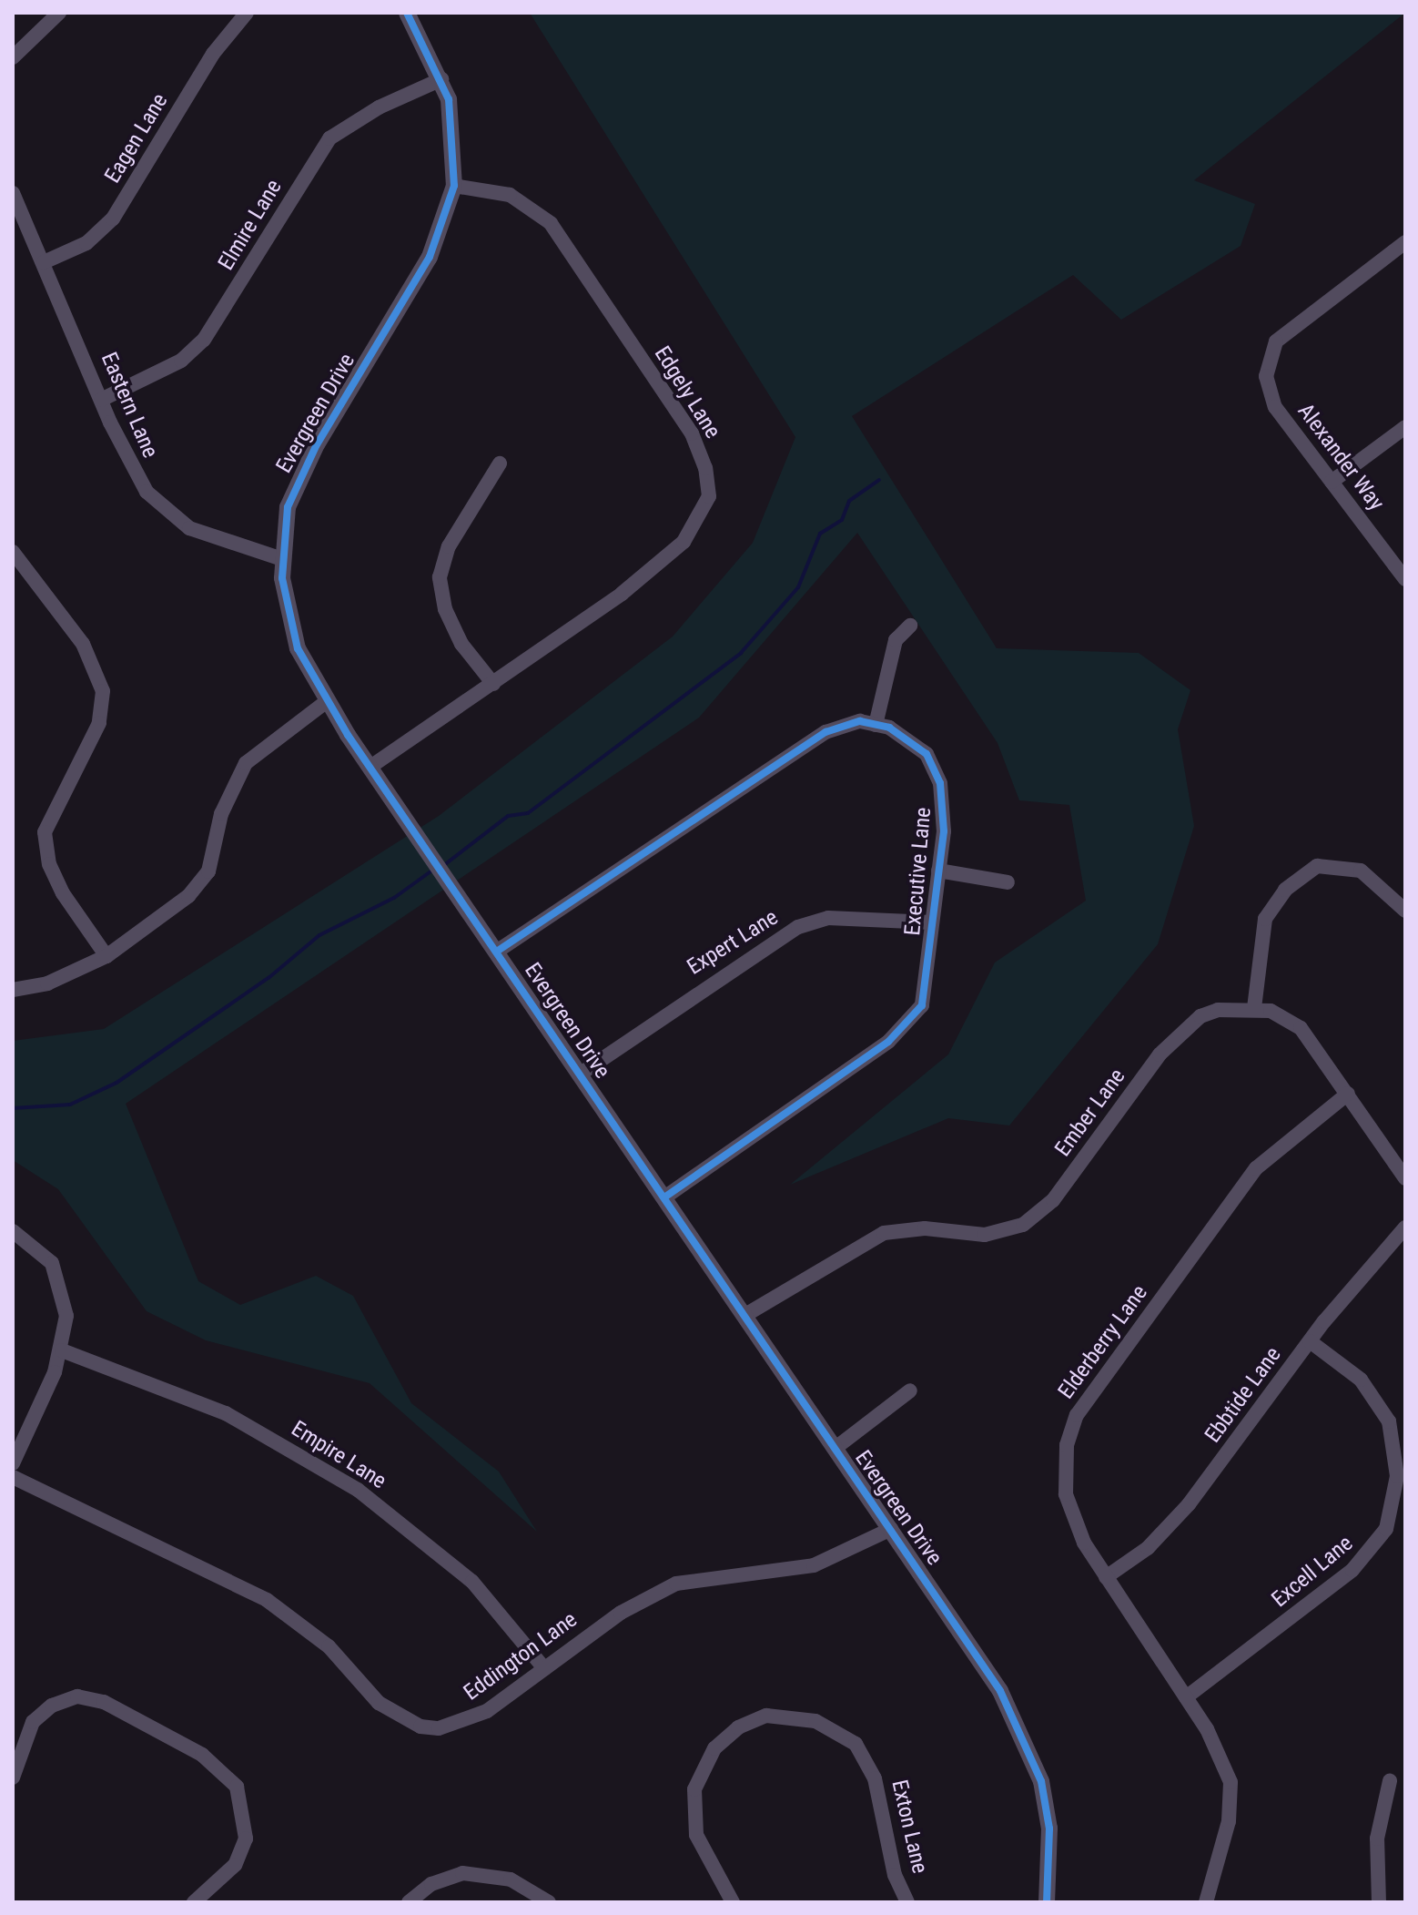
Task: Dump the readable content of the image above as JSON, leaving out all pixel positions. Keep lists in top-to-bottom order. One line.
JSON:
{"streets":{"street":["Eagen Lane","Elmire Lane","Edgely Lane","Eastern Lane","Evergreen Drive","Alexander Way","Executive Lane","Expert Lane","Ember Lane","Elderberry Lane","Ebbtide Lane","Empire Lane","Excell Lane","Eddington Lane","Exton Lane"]},"crossings":[["Eagen Lane","Eastern Lane"],["Elmire Lane","Eastern Lane"],["Elmire Lane","Evergreen Drive"],["Edgely Lane","Evergreen Drive"],["Eastern Lane","Evergreen Drive"],["Evergreen Drive","Executive Lane"],["Evergreen Drive","Expert Lane"],["Evergreen Drive","Ember Lane"],["Evergreen Drive","Eddington Lane"],["Executive Lane","Expert Lane"],["Ember Lane","Elderberry Lane"],["Elderberry Lane","Ebbtide Lane"],["Elderberry Lane","Excell Lane"],["Ebbtide Lane","Excell Lane"],["Empire Lane","Eddington Lane"]]}
